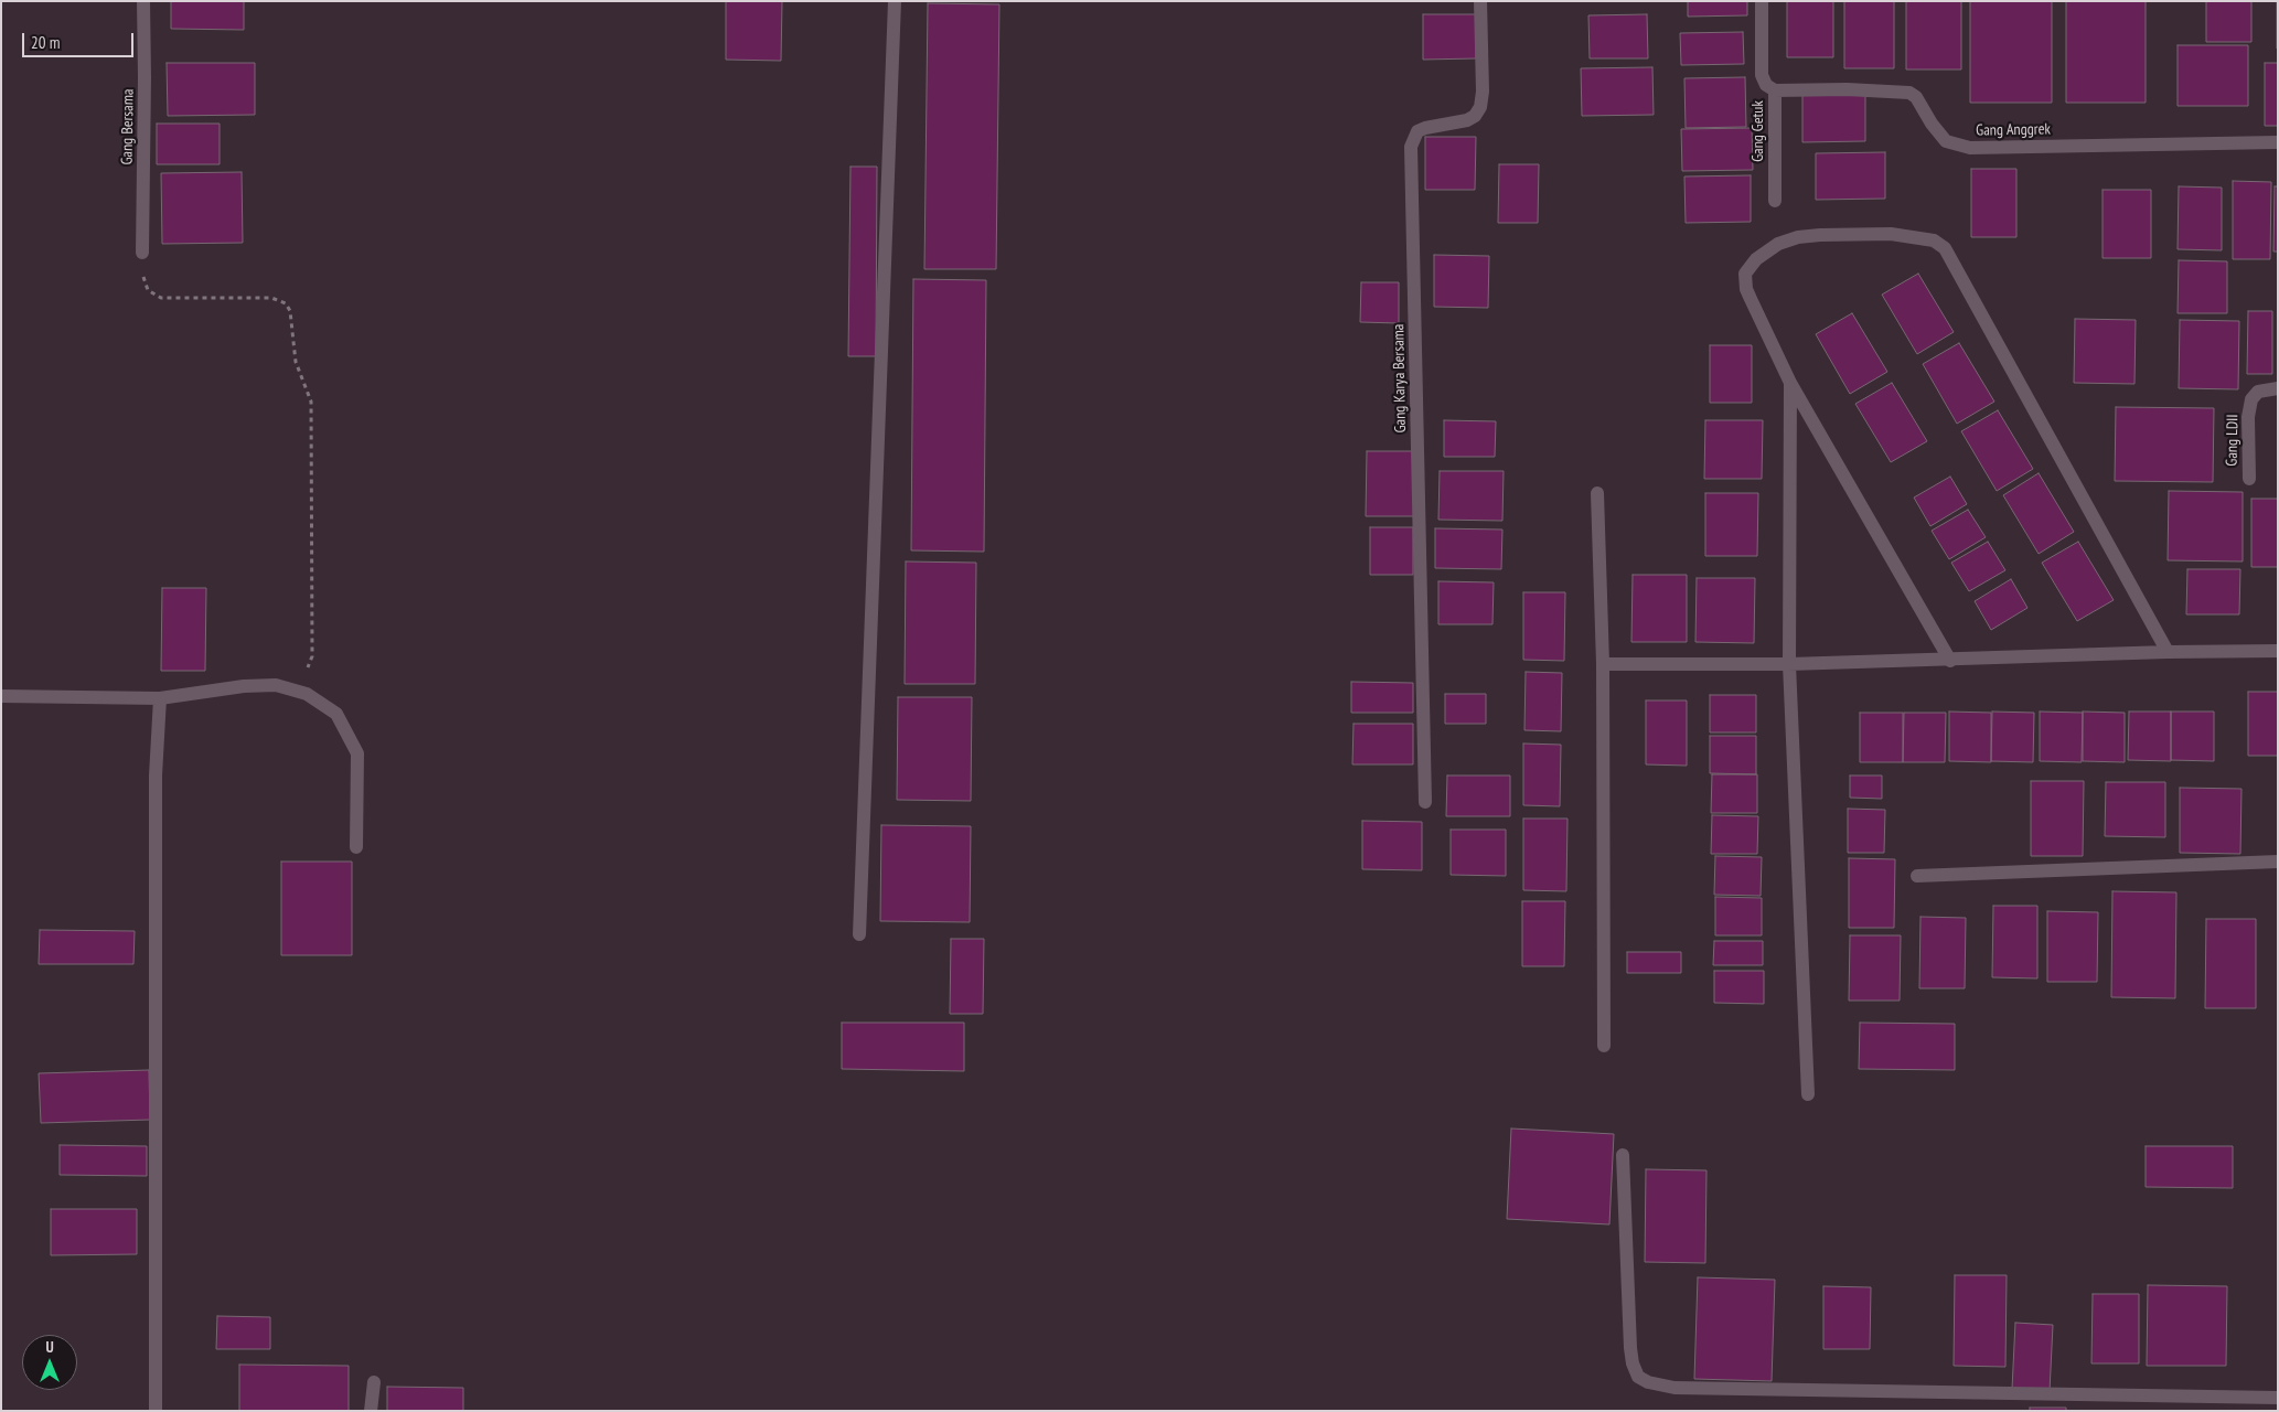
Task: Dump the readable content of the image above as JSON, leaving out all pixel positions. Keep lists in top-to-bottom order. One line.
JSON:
{"streets":{"street":["Gang Bersama","Gang Anggrek","Gang Getuk","Gang Karya Bersama","Gang LDII"]},"crossings":[["Gang Anggrek","Gang Getuk"]],"scale_bar":"20 m","north":"top"}
